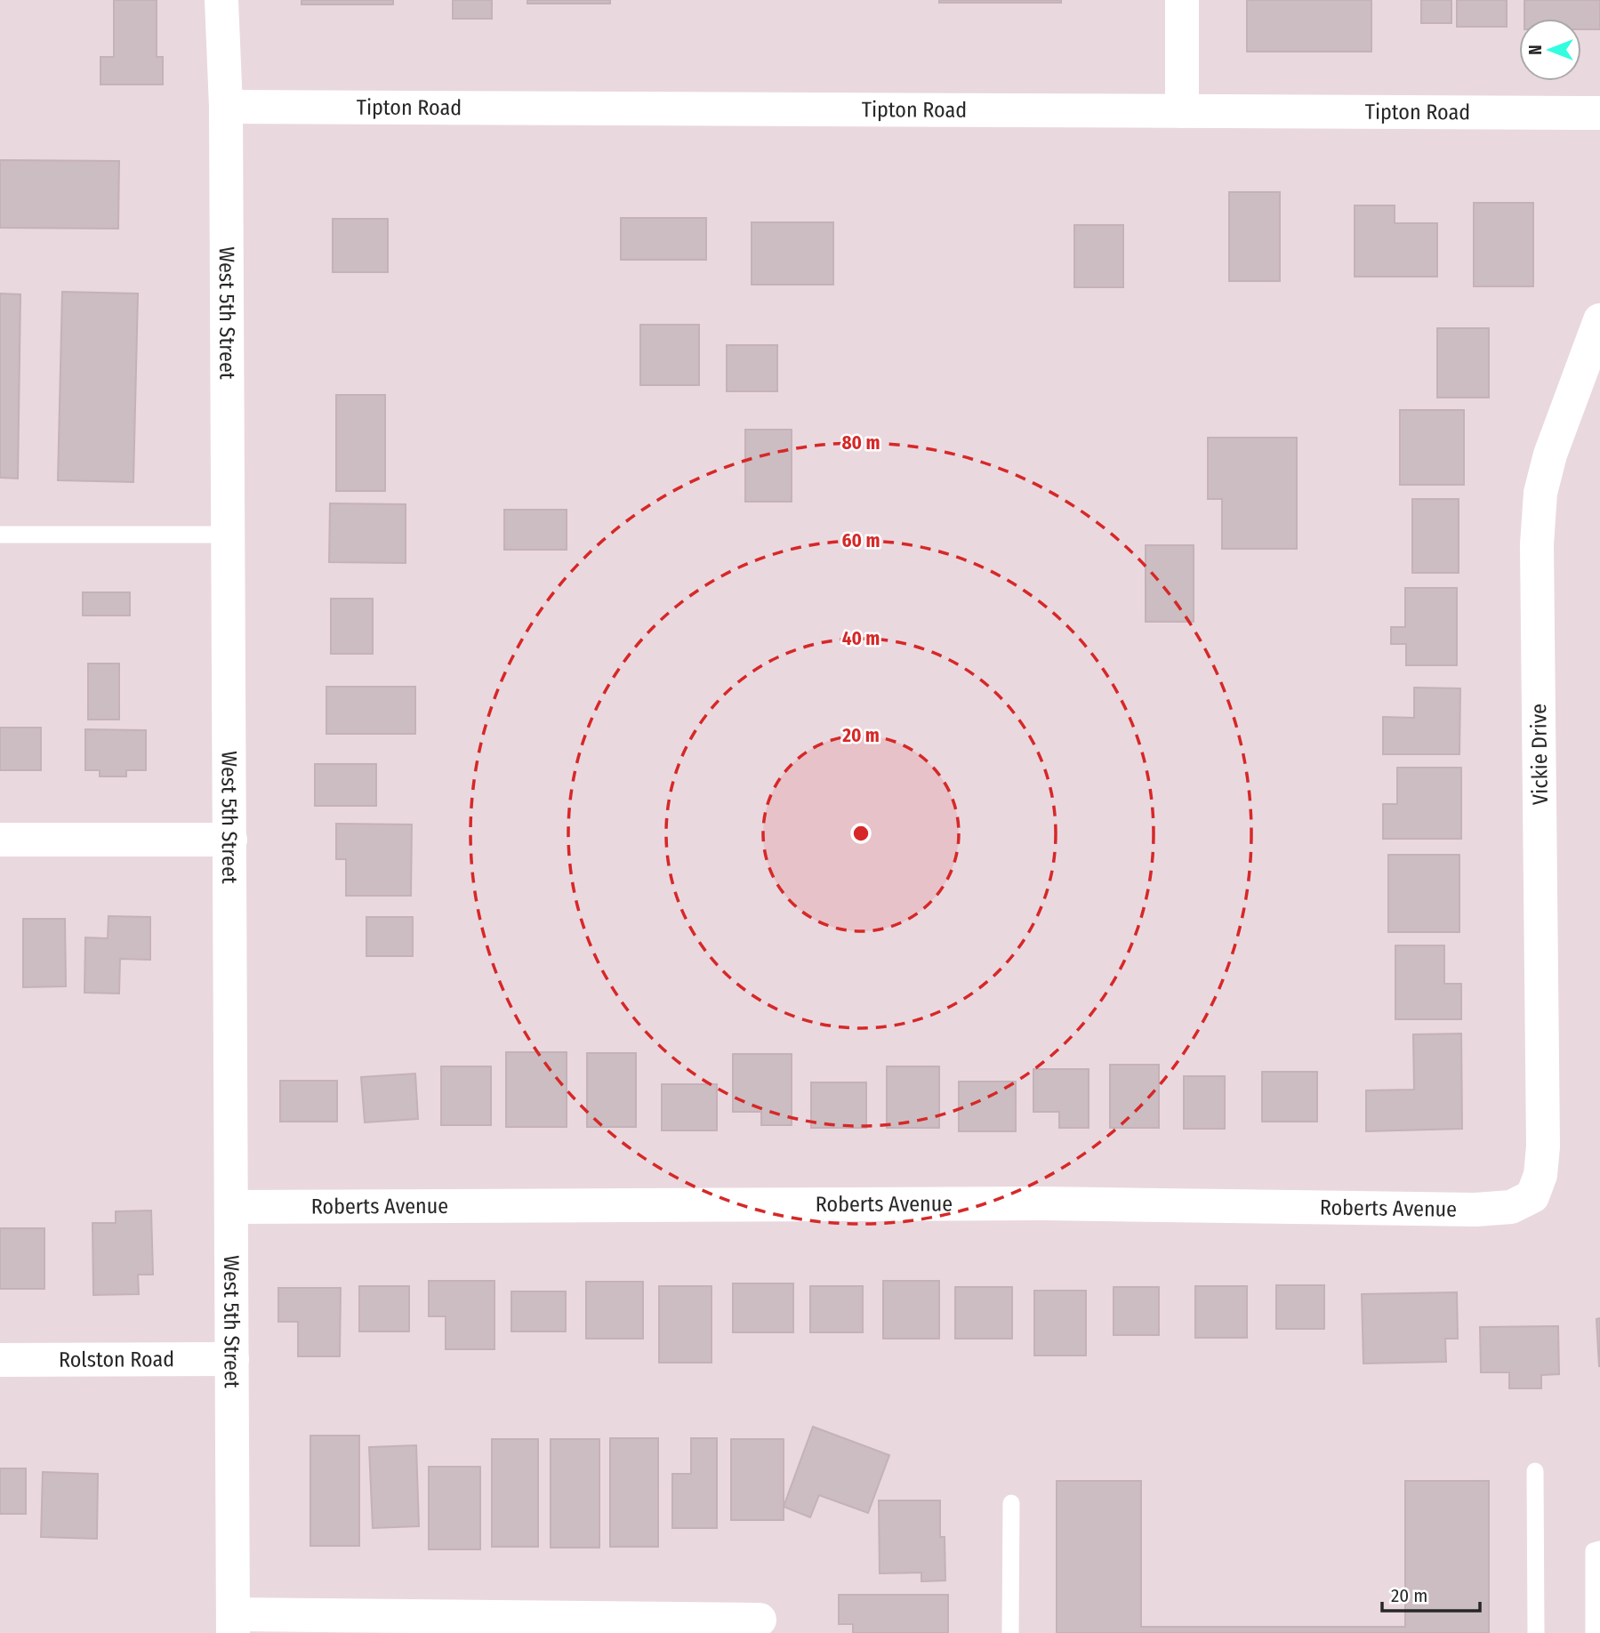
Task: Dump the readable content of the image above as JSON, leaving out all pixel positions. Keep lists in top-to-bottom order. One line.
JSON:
{"streets":{"street":["Tipton Road","West 5th Street","Vickie Drive","Roberts Avenue","Rolston Road"]},"crossings":[["Tipton Road","West 5th Street"],["West 5th Street","Roberts Avenue"],["West 5th Street","Rolston Road"],["Vickie Drive","Roberts Avenue"]],"scale_bar":"20 m","north":"left","rings":["80 m","60 m","40 m","20 m"]}
